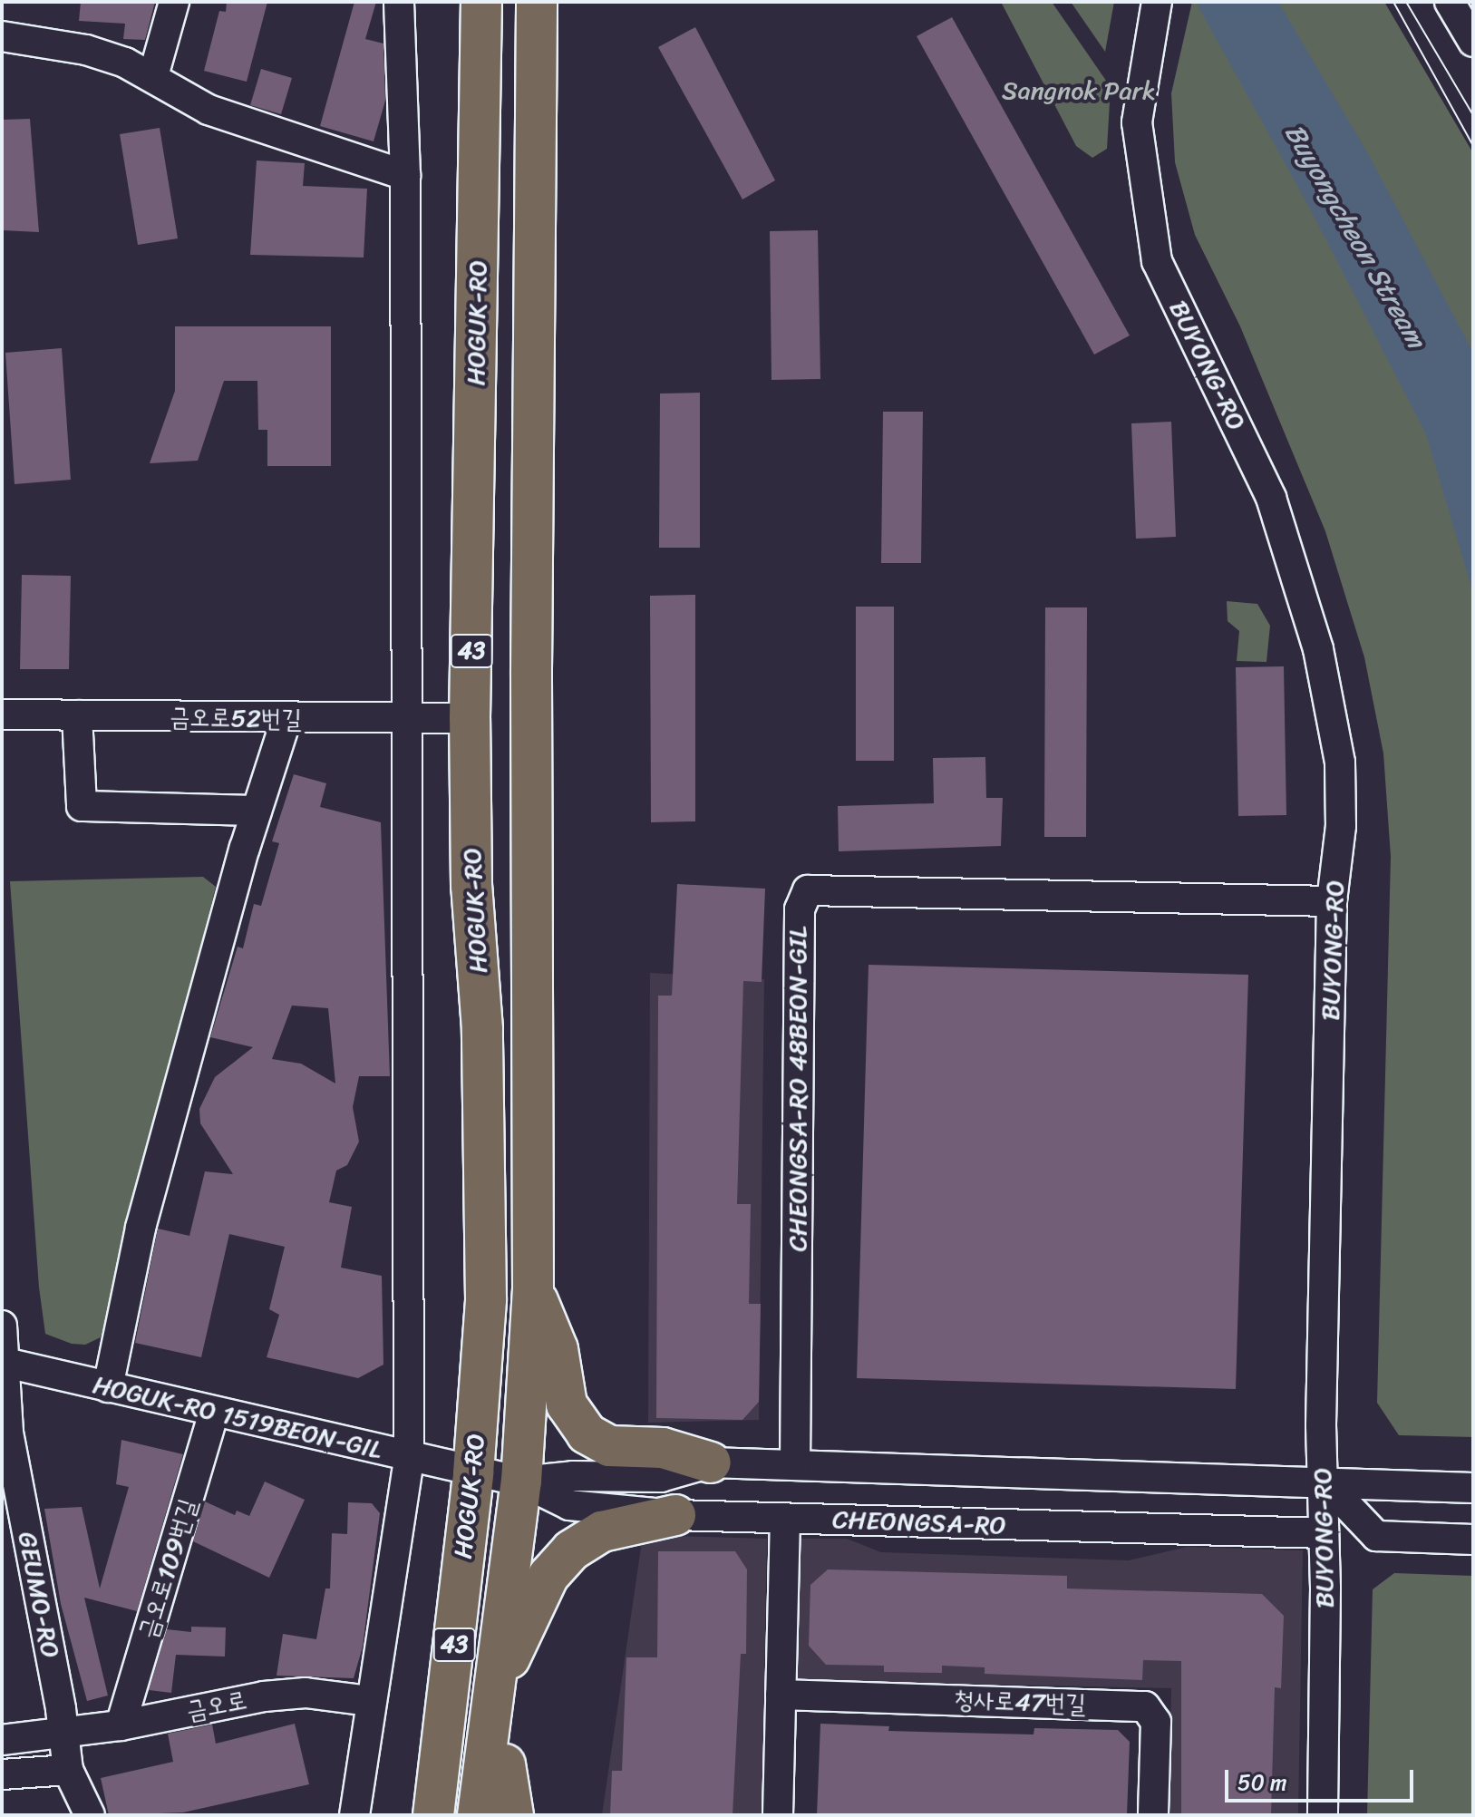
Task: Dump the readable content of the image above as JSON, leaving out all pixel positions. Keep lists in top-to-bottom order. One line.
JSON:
{"streets":{"main road":["HOGUK-RO","43"],"street":["BUYONG-RO","금오로52번길","CHEONGSA-RO 48BEON-GIL","HOGUK-RO 1519BEON-GIL","CHEONGSA-RO","금오로109번길","GEUMO-RO","청사로47번길","금오로"]},"crossings":[["HOGUK-RO","금오로52번길"],["HOGUK-RO","HOGUK-RO 1519BEON-GIL"],["HOGUK-RO","CHEONGSA-RO"],["BUYONG-RO","CHEONGSA-RO 48BEON-GIL"],["BUYONG-RO","CHEONGSA-RO"],["CHEONGSA-RO 48BEON-GIL","CHEONGSA-RO"],["HOGUK-RO 1519BEON-GIL","CHEONGSA-RO"],["HOGUK-RO 1519BEON-GIL","금오로109번길"],["HOGUK-RO 1519BEON-GIL","GEUMO-RO"],["금오로109번길","금오로"],["GEUMO-RO","금오로"]],"water":["Buyongcheon Stream"],"parks":["Sangnok Park"],"scale_bar":"50 m"}
